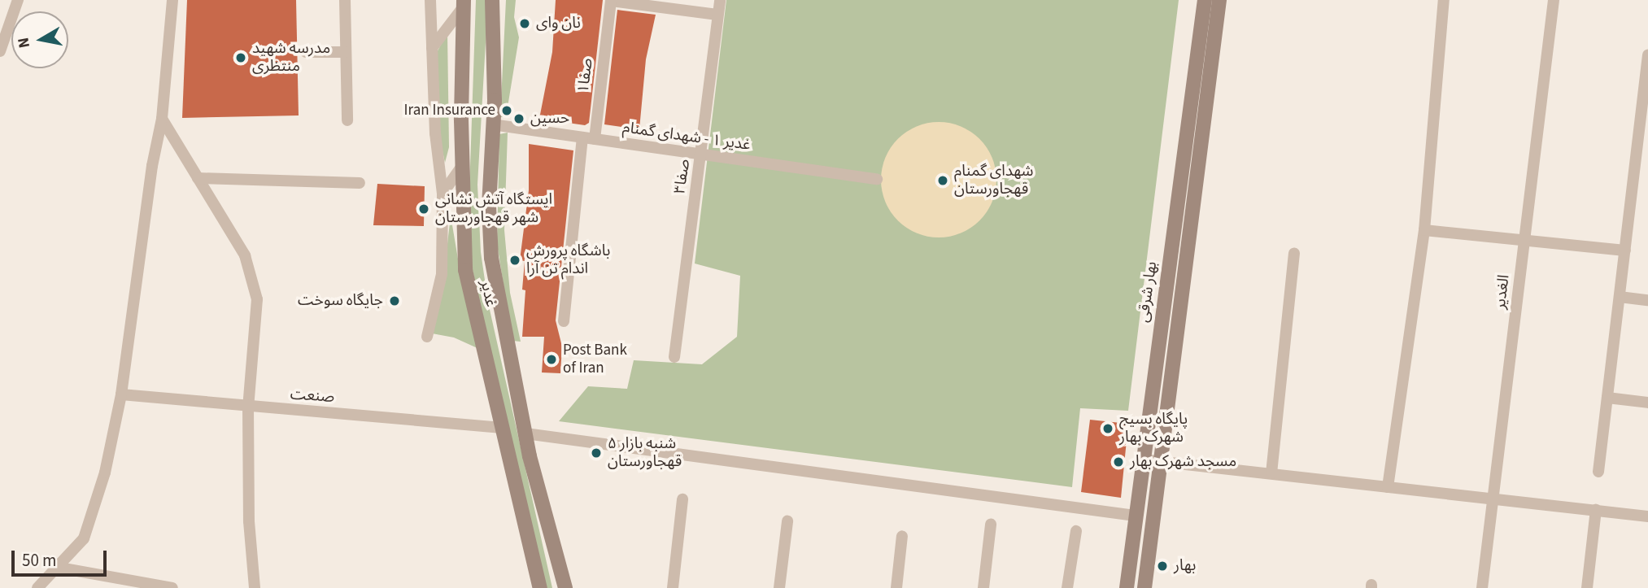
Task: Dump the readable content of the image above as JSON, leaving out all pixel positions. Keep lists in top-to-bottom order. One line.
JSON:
{"streets":{"main road":["بهار شرقی","غدیر"],"street":["صفا۱","غدیر ۱ - شهدای گمنام","صفا۳","الغدیر","صنعت"]},"crossings":[["صفا۱","غدیر ۱ - شهدای گمنام"],["غدیر ۱ - شهدای گمنام","صفا۳"],["غدیر ۱ - شهدای گمنام","غدیر"],["غدیر","صنعت"]],"places":["نان وای","مدرسه شهید منتظری","Iran Insurance","حسین","شهدای گمنام قهجاورستان","ایستگاه آتش نشانی شهر قهجاورستان","باشگاه پرورش اندام تن آرا","جایگاه سوخت","Post Bank of Iran","پایگاه بسیج شهرک بهار","۵ شنبه بازار قهجاورستان","مسجد شهرک بهار","بهار"],"scale_bar":"50 m","north":"left"}
